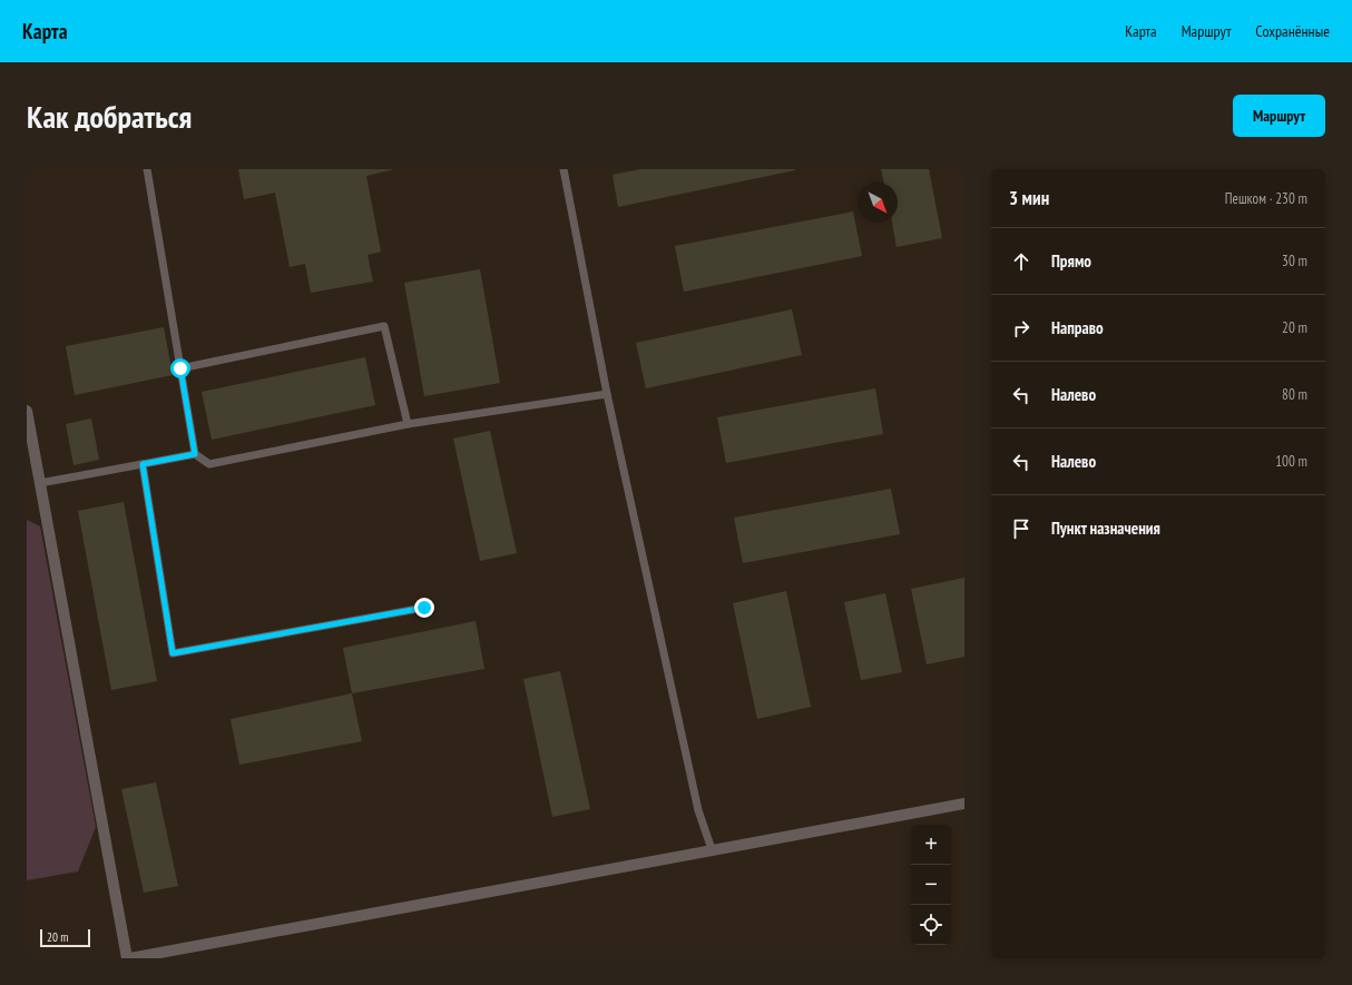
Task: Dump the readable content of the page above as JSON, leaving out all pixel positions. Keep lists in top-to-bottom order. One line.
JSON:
{"scale_bar":"20 m","north":"bottom right","page":{"header":"Карта","nav":["Карта","Маршрут","Сохранённые"],"buttons":"Маршрут","title":"Как добраться","heading":["3 мин","Пешком · 230 m"],"list":[["Прямо","30 m"],["Направо","20 m"],["Налево","80 m"],["Налево","100 m"],"Пункт назначения"],"map_buttons":["+","−"],"scale":"20 m"}}
